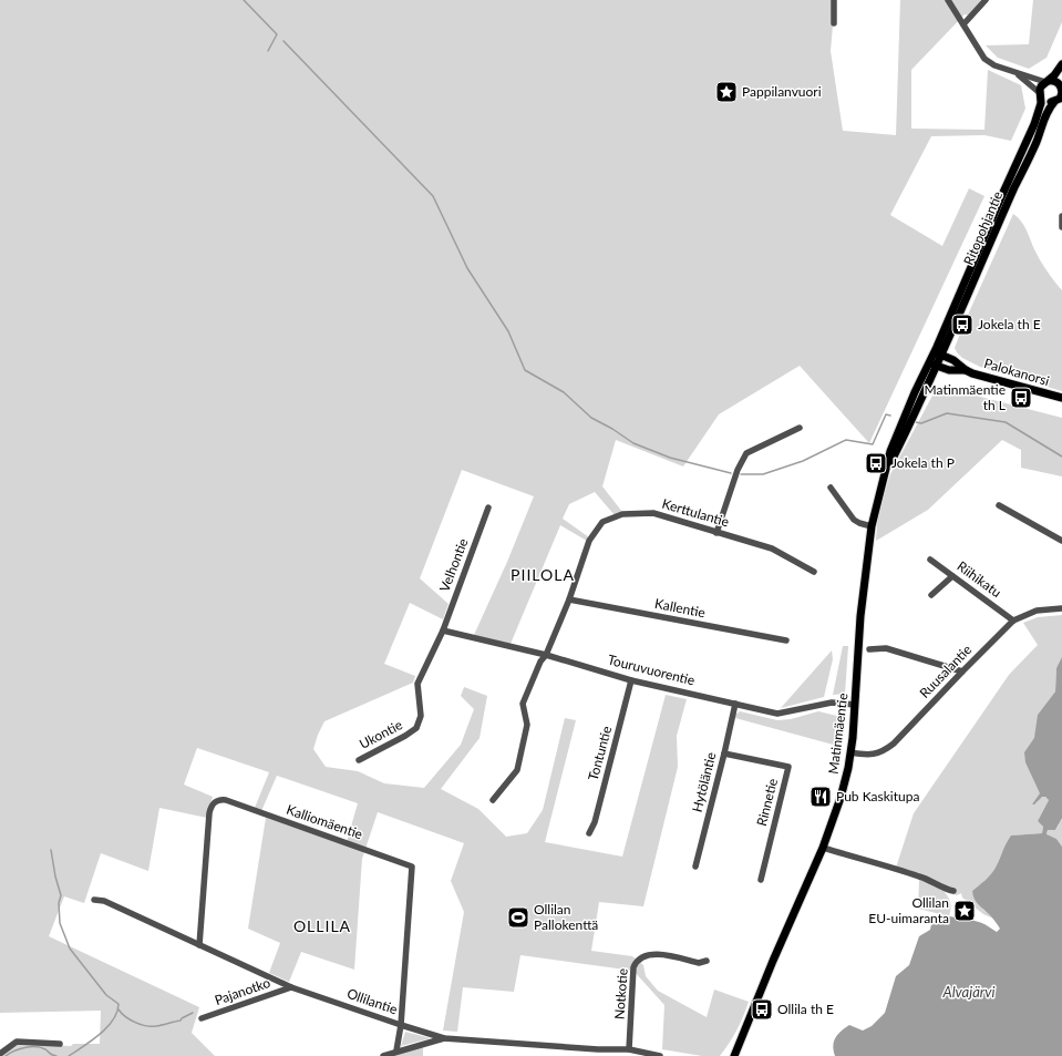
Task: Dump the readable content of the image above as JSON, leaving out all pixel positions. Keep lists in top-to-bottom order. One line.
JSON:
{"streets":{"main road":["Ritopohjantie","Palokanorsi","Matinmäentie"],"street":["Kerttulantie","Velhontie","Riihikatu","Kallentie","Touruvuorentie","Ruusalantie","Ukontie","Tontuntie","Hytöläntie","Rinnetie","Kalliomäentie","Pajanotko","Notkotie","Ollilantie"]},"crossings":[["Ritopohjantie","Palokanorsi"],["Ritopohjantie","Matinmäentie"],["Palokanorsi","Matinmäentie"],["Kerttulantie","Kallentie"],["Kerttulantie","Touruvuorentie"],["Velhontie","Touruvuorentie"],["Velhontie","Ukontie"],["Riihikatu","Ruusalantie"],["Touruvuorentie","Matinmäentie"],["Touruvuorentie","Ukontie"],["Touruvuorentie","Tontuntie"],["Touruvuorentie","Hytöläntie"],["Ruusalantie","Matinmäentie"],["Hytöläntie","Rinnetie"],["Kalliomäentie","Ollilantie"],["Pajanotko","Ollilantie"],["Notkotie","Ollilantie"]],"districts":["PIILOLA","OLLILA"],"water":["Alvajärvi"],"places":{"place":["Pappilanvuori","Ollilan EU-uimaranta"],"bus stop":["Jokela th E","Matinmäentie th L","Jokela th P","Ollila th E"],"restaurant":["Pub Kaskitupa"],"sports":["Ollilan Pallokenttä"]}}
